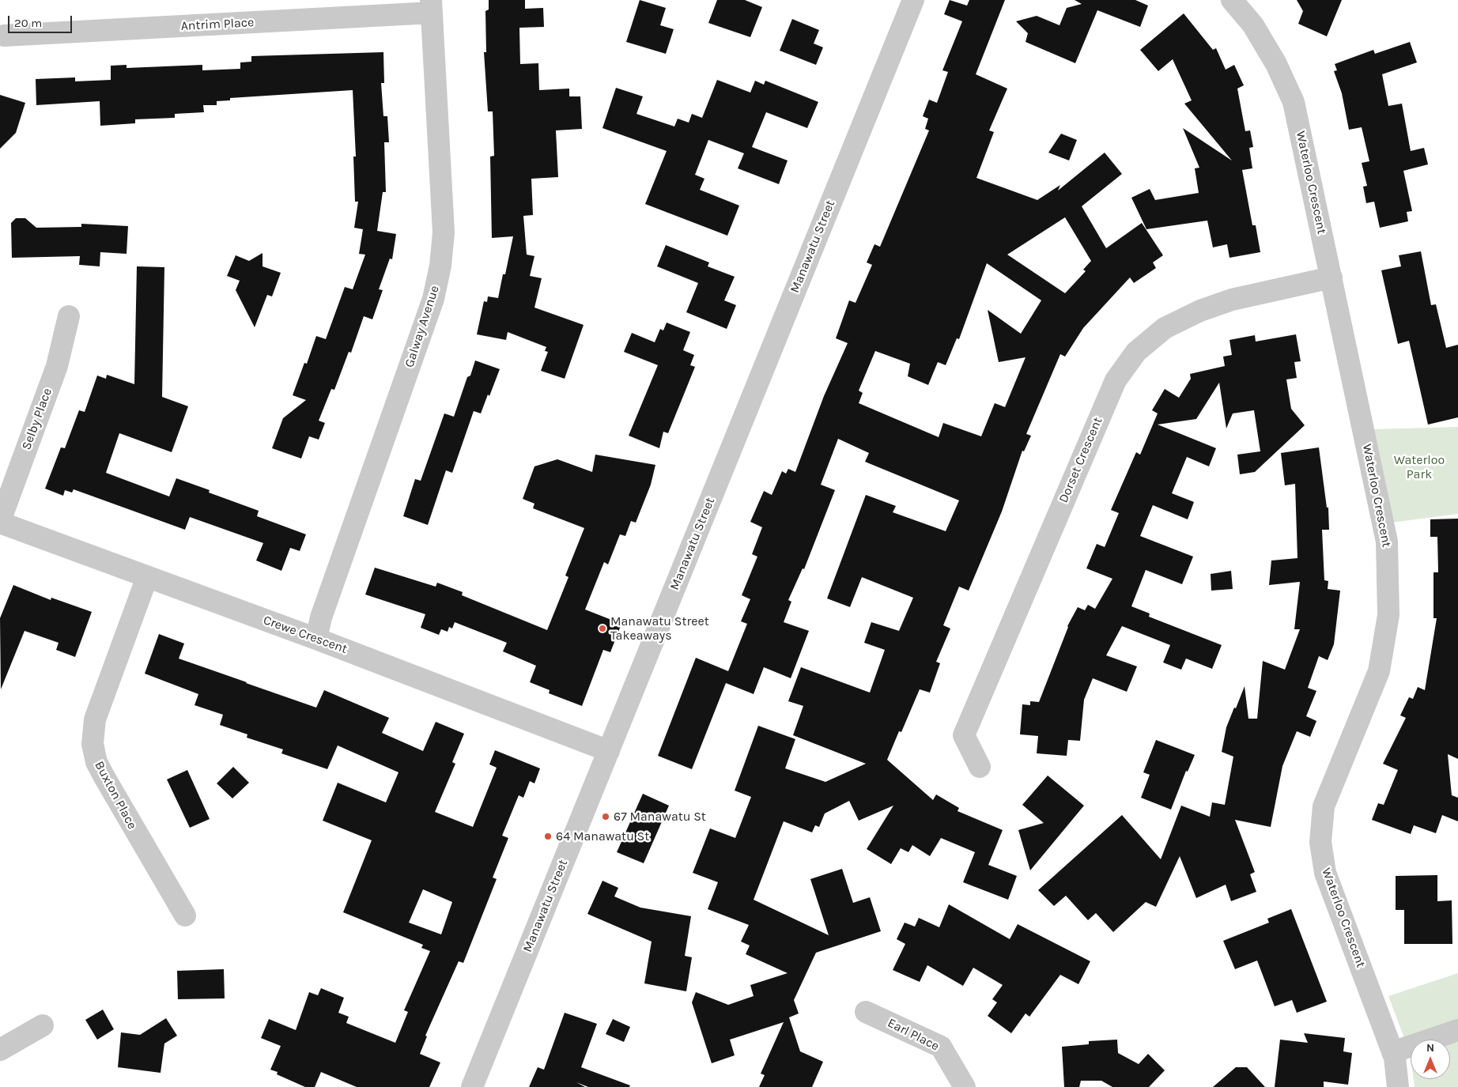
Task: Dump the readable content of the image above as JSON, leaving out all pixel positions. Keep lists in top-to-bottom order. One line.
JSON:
{"streets":{"street":["Antrim Place","Waterloo Crescent","Manawatu Street","Galway Avenue","Selby Place","Dorset Crescent","Crewe Crescent","Buxton Place","Earl Place"]},"crossings":[["Antrim Place","Galway Avenue"],["Waterloo Crescent","Dorset Crescent"],["Manawatu Street","Crewe Crescent"],["Galway Avenue","Crewe Crescent"],["Selby Place","Crewe Crescent"],["Crewe Crescent","Buxton Place"]],"parks":["Waterloo Park"],"places":["Manawatu Street Takeaways","67 Manawatu St","64 Manawatu St"],"scale_bar":"20 m","north":"top"}
